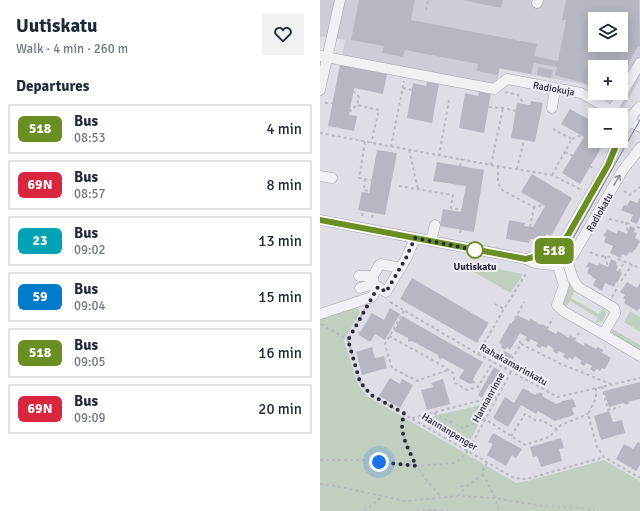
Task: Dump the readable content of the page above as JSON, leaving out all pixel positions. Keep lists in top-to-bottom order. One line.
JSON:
{"streets":{"street":["Radiokuja","Radiokatu"],"path":["Rahakamarinkatu","Hannanrinne","Hannanpenger"]},"crossings":[["Rahakamarinkatu","Hannanrinne"],["Hannanrinne","Hannanpenger"]],"places":["Uutiskatu"],"lines":["bus line 518"],"page":{"heading":[["Uutiskatu","Walk · 4 min · 260 m"],"Departures"],"on_map":"518","map_buttons":["+","−"],"list":[{"mark":"518","name":"Bus","note":"08:53","value":"4 min"},{"mark":"69N","name":"Bus","note":"08:57","value":"8 min"},{"mark":"23","name":"Bus","note":"09:02","value":"13 min"},{"mark":"59","name":"Bus","note":"09:04","value":"15 min"},{"mark":"518","name":"Bus","note":"09:05","value":"16 min"},{"mark":"69N","name":"Bus","note":"09:09","value":"20 min"}]}}
